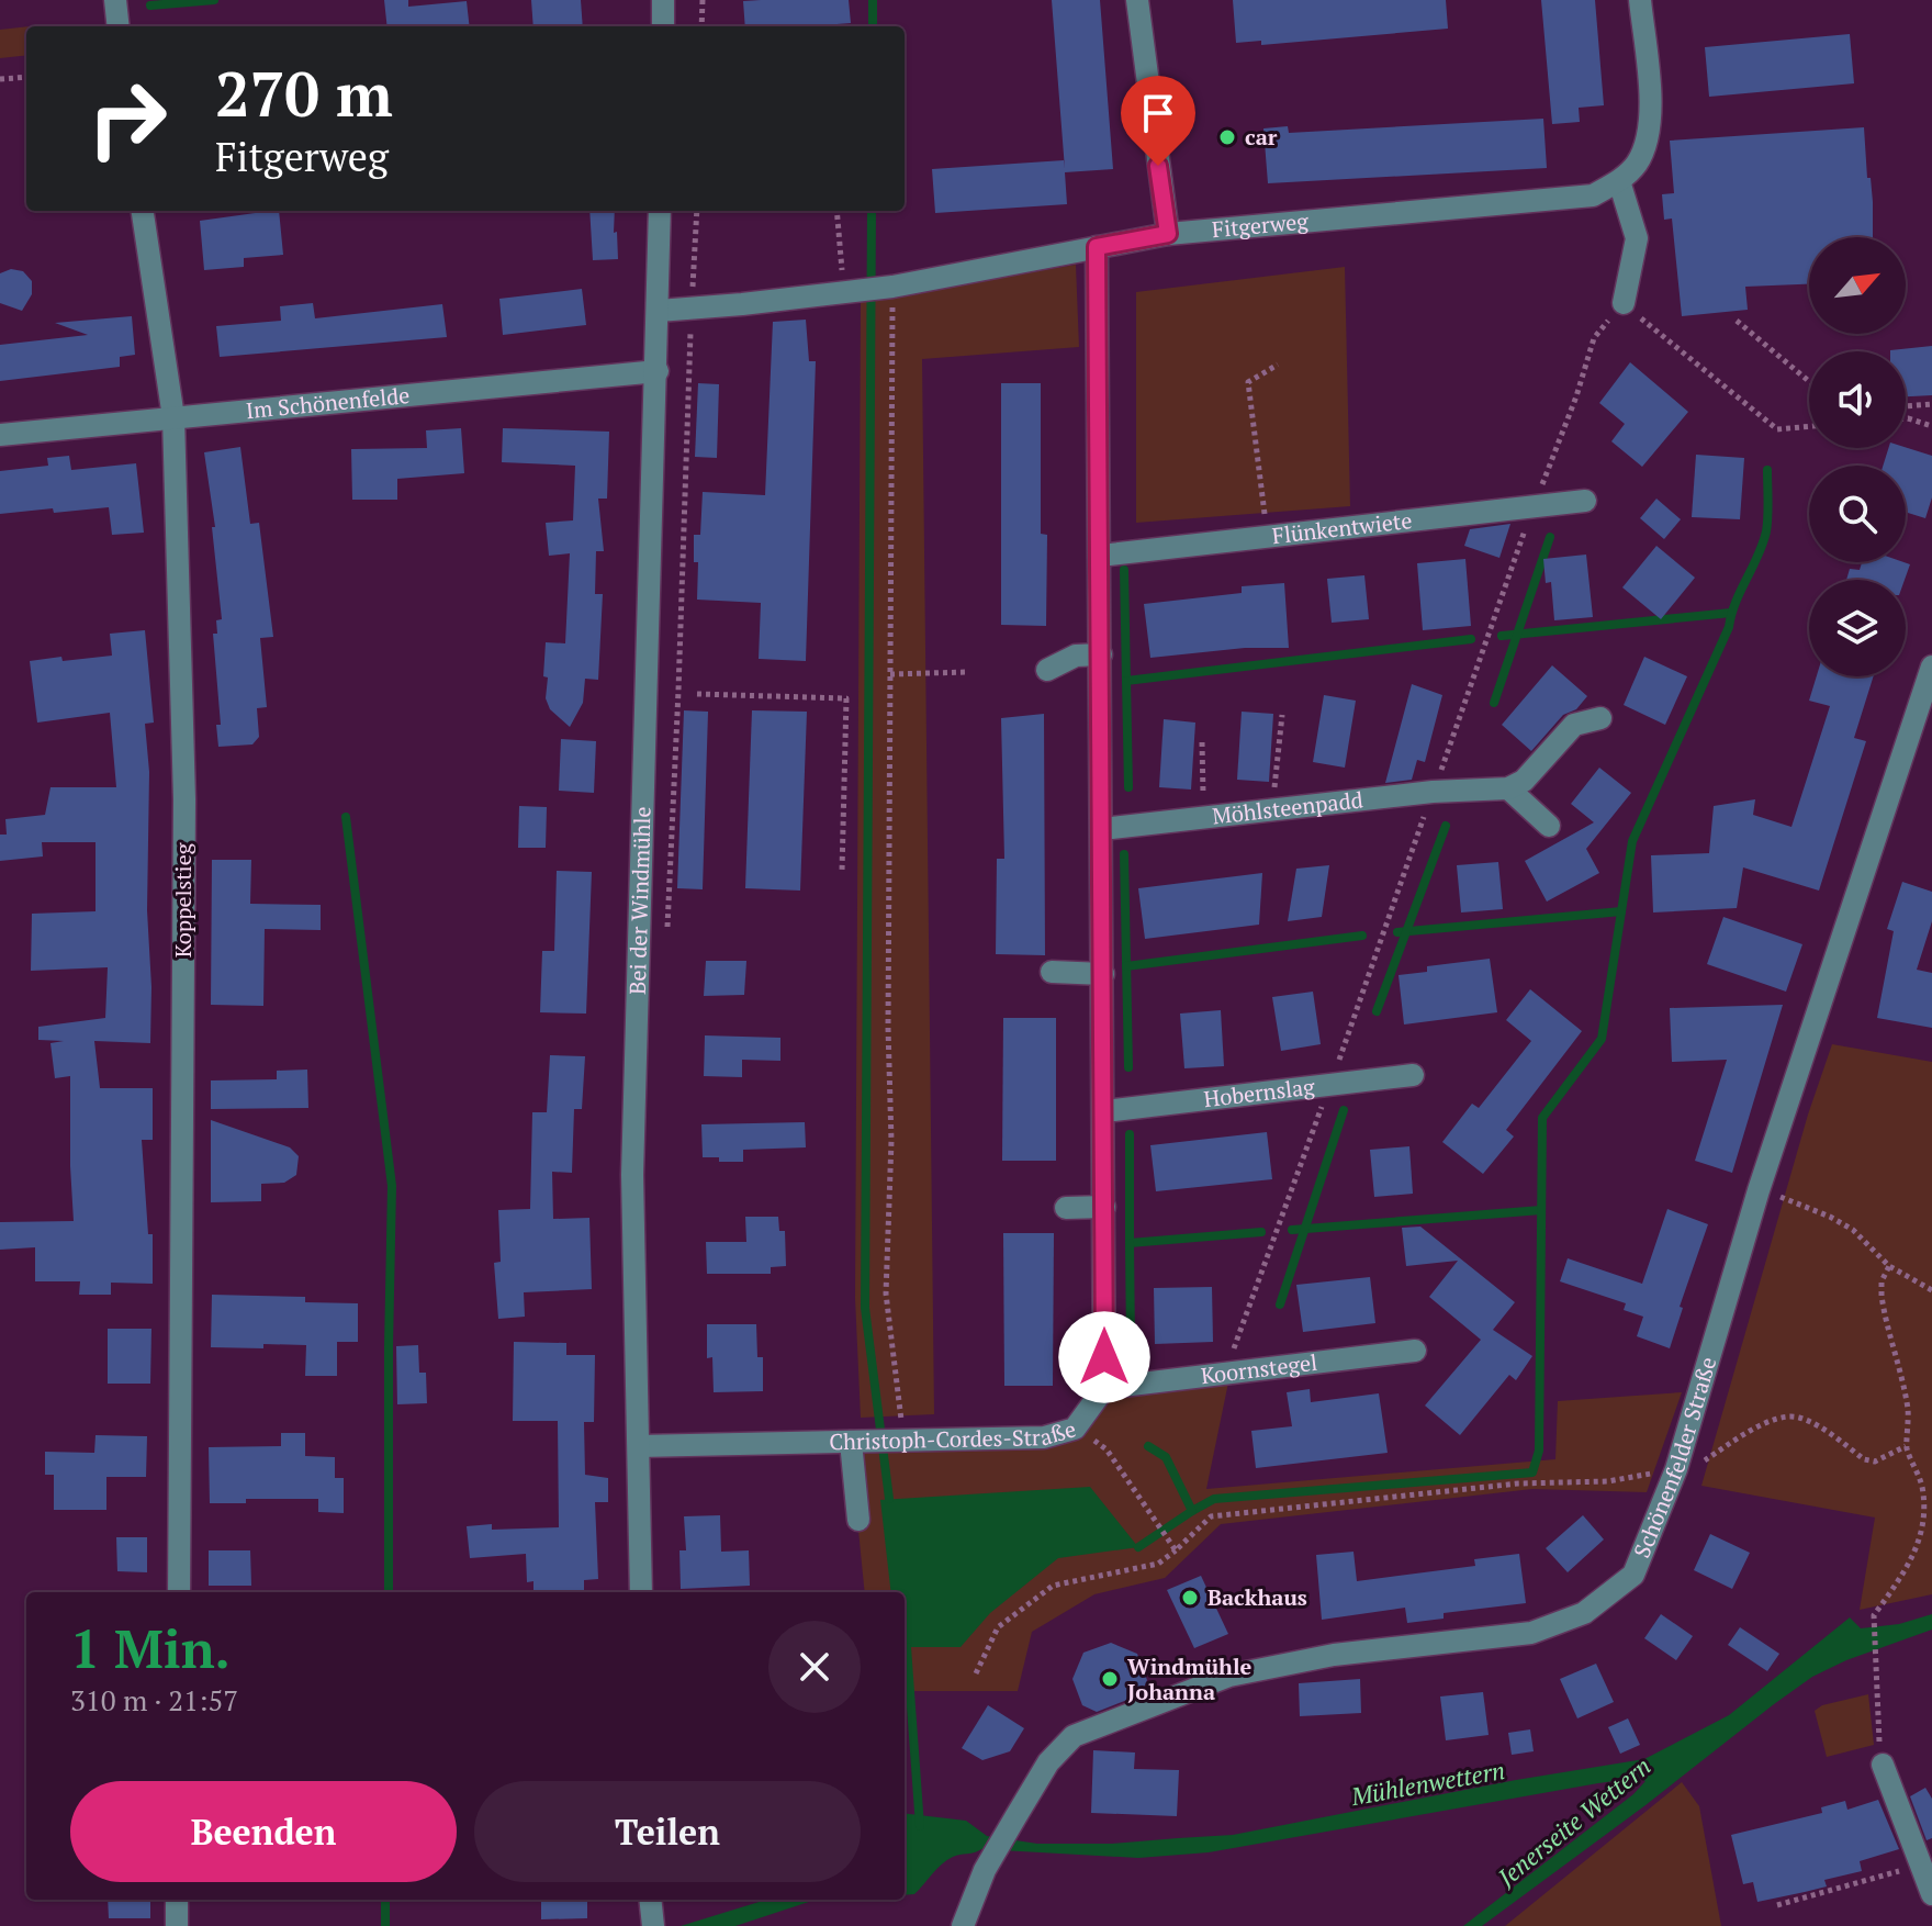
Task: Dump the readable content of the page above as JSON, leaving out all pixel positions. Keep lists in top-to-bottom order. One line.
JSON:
{"streets":{"street":["Fitgerweg","Im Schönenfelde","Flünkentwiete","Möhlsteenpadd","Koppelstieg","Bei der Windmühle","Hobernslag","Koornstegel","Christoph-Cordes-Straße","Schönenfelder Straße"]},"crossings":[["Fitgerweg","Bei der Windmühle"],["Im Schönenfelde","Koppelstieg"],["Im Schönenfelde","Bei der Windmühle"],["Bei der Windmühle","Christoph-Cordes-Straße"],["Koornstegel","Christoph-Cordes-Straße"]],"water":["Mühlenwettern","Jenerseite Wettern"],"places":["car","Backhaus","Windmühle Johanna"],"north":"top right","page":{"turn":["270 m","Fitgerweg"],"heading":["1 Min.","310 m · 21:57"],"buttons":["Beenden","Teilen"]}}
